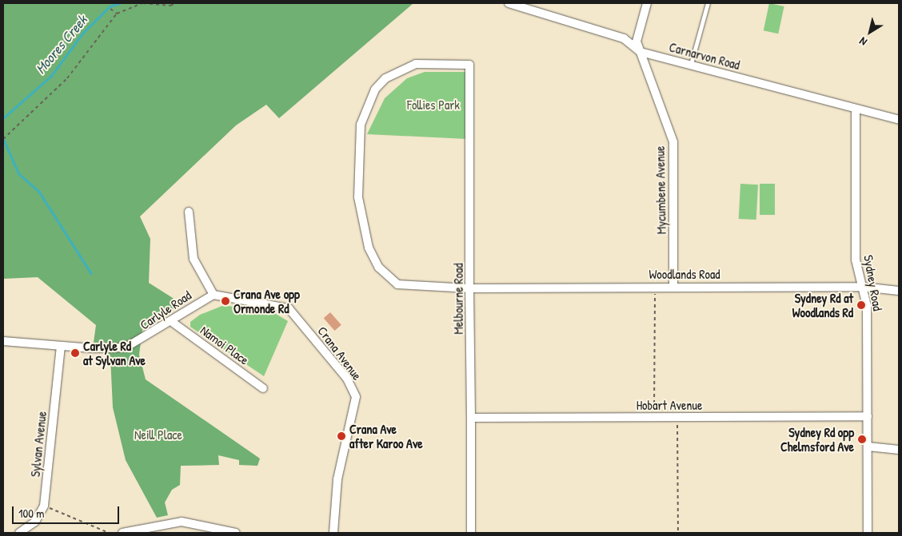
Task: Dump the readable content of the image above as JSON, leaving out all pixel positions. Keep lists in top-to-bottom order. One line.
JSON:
{"streets":{"street":["Carnarvon Road","Mycumbene Avenue","Woodlands Road","Sydney Road","Melbourne Road","Carlyle Road","Namoi Place","Crana Avenue","Hobart Avenue","Sylvan Avenue"]},"crossings":[["Carnarvon Road","Mycumbene Avenue"],["Carnarvon Road","Sydney Road"],["Mycumbene Avenue","Woodlands Road"],["Woodlands Road","Sydney Road"],["Woodlands Road","Melbourne Road"],["Sydney Road","Hobart Avenue"],["Melbourne Road","Hobart Avenue"],["Carlyle Road","Namoi Place"],["Carlyle Road","Crana Avenue"],["Carlyle Road","Sylvan Avenue"]],"water":["Moores Creek"],"parks":["Follies Park","Neill Place"],"places":["Crana Ave opp Ormonde Rd","Sydney Rd at Woodlands Rd","Carlyle Rd at Sylvan Ave","Crana Ave after Karoo Ave","Sydney Rd opp Chelmsford Ave"],"scale_bar":"100 m","north":"bottom left"}
